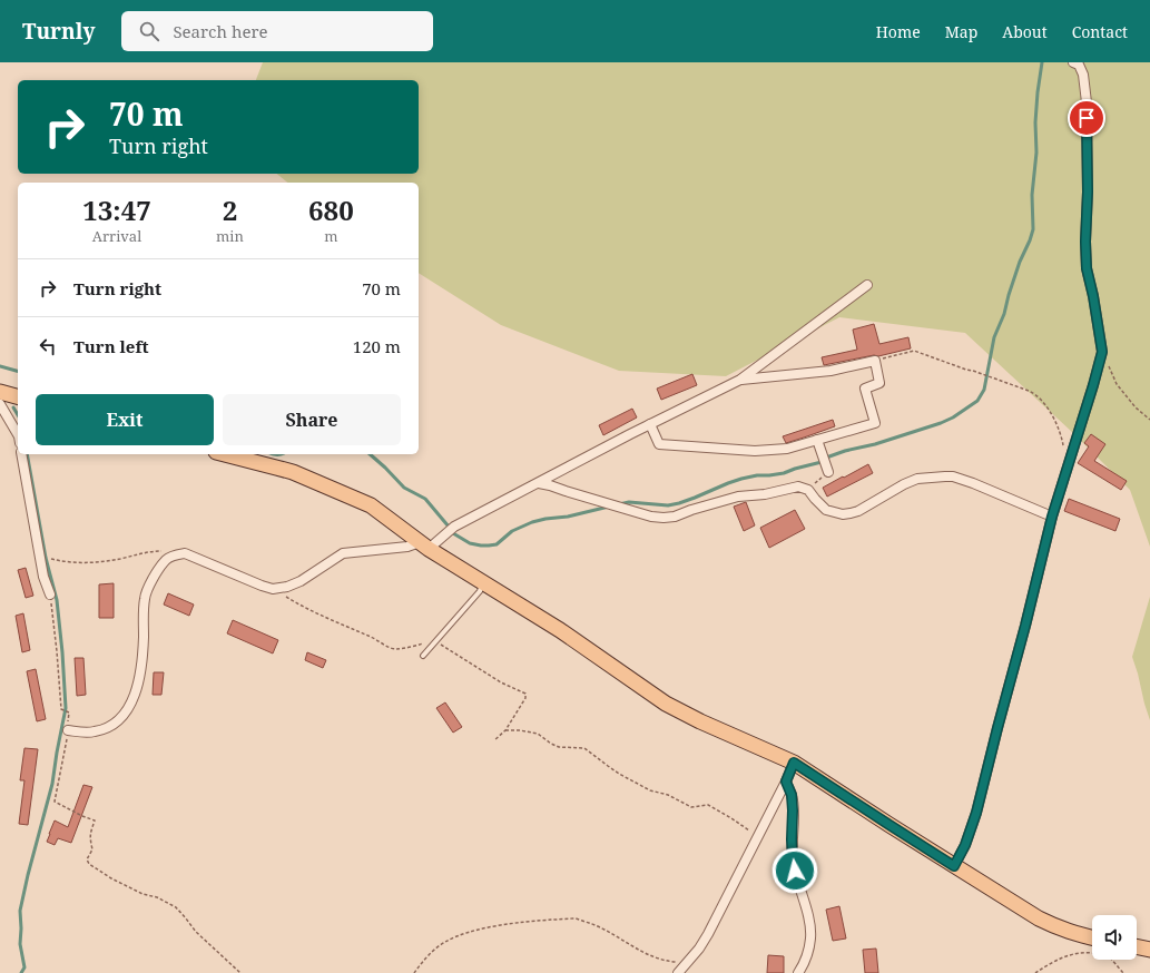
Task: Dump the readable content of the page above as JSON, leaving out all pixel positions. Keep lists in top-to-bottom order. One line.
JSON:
{"page":{"header":"Turnly","search":"Search here","nav":["Home","Map","About","Contact"],"turn":["70 m","Turn right"],"eta":["13:47","Arrival","2","min","680","m"],"list":[{"name":"Turn right","value":"70 m"},{"name":"Turn left","value":"120 m"}],"buttons":["Exit","Share"]}}
